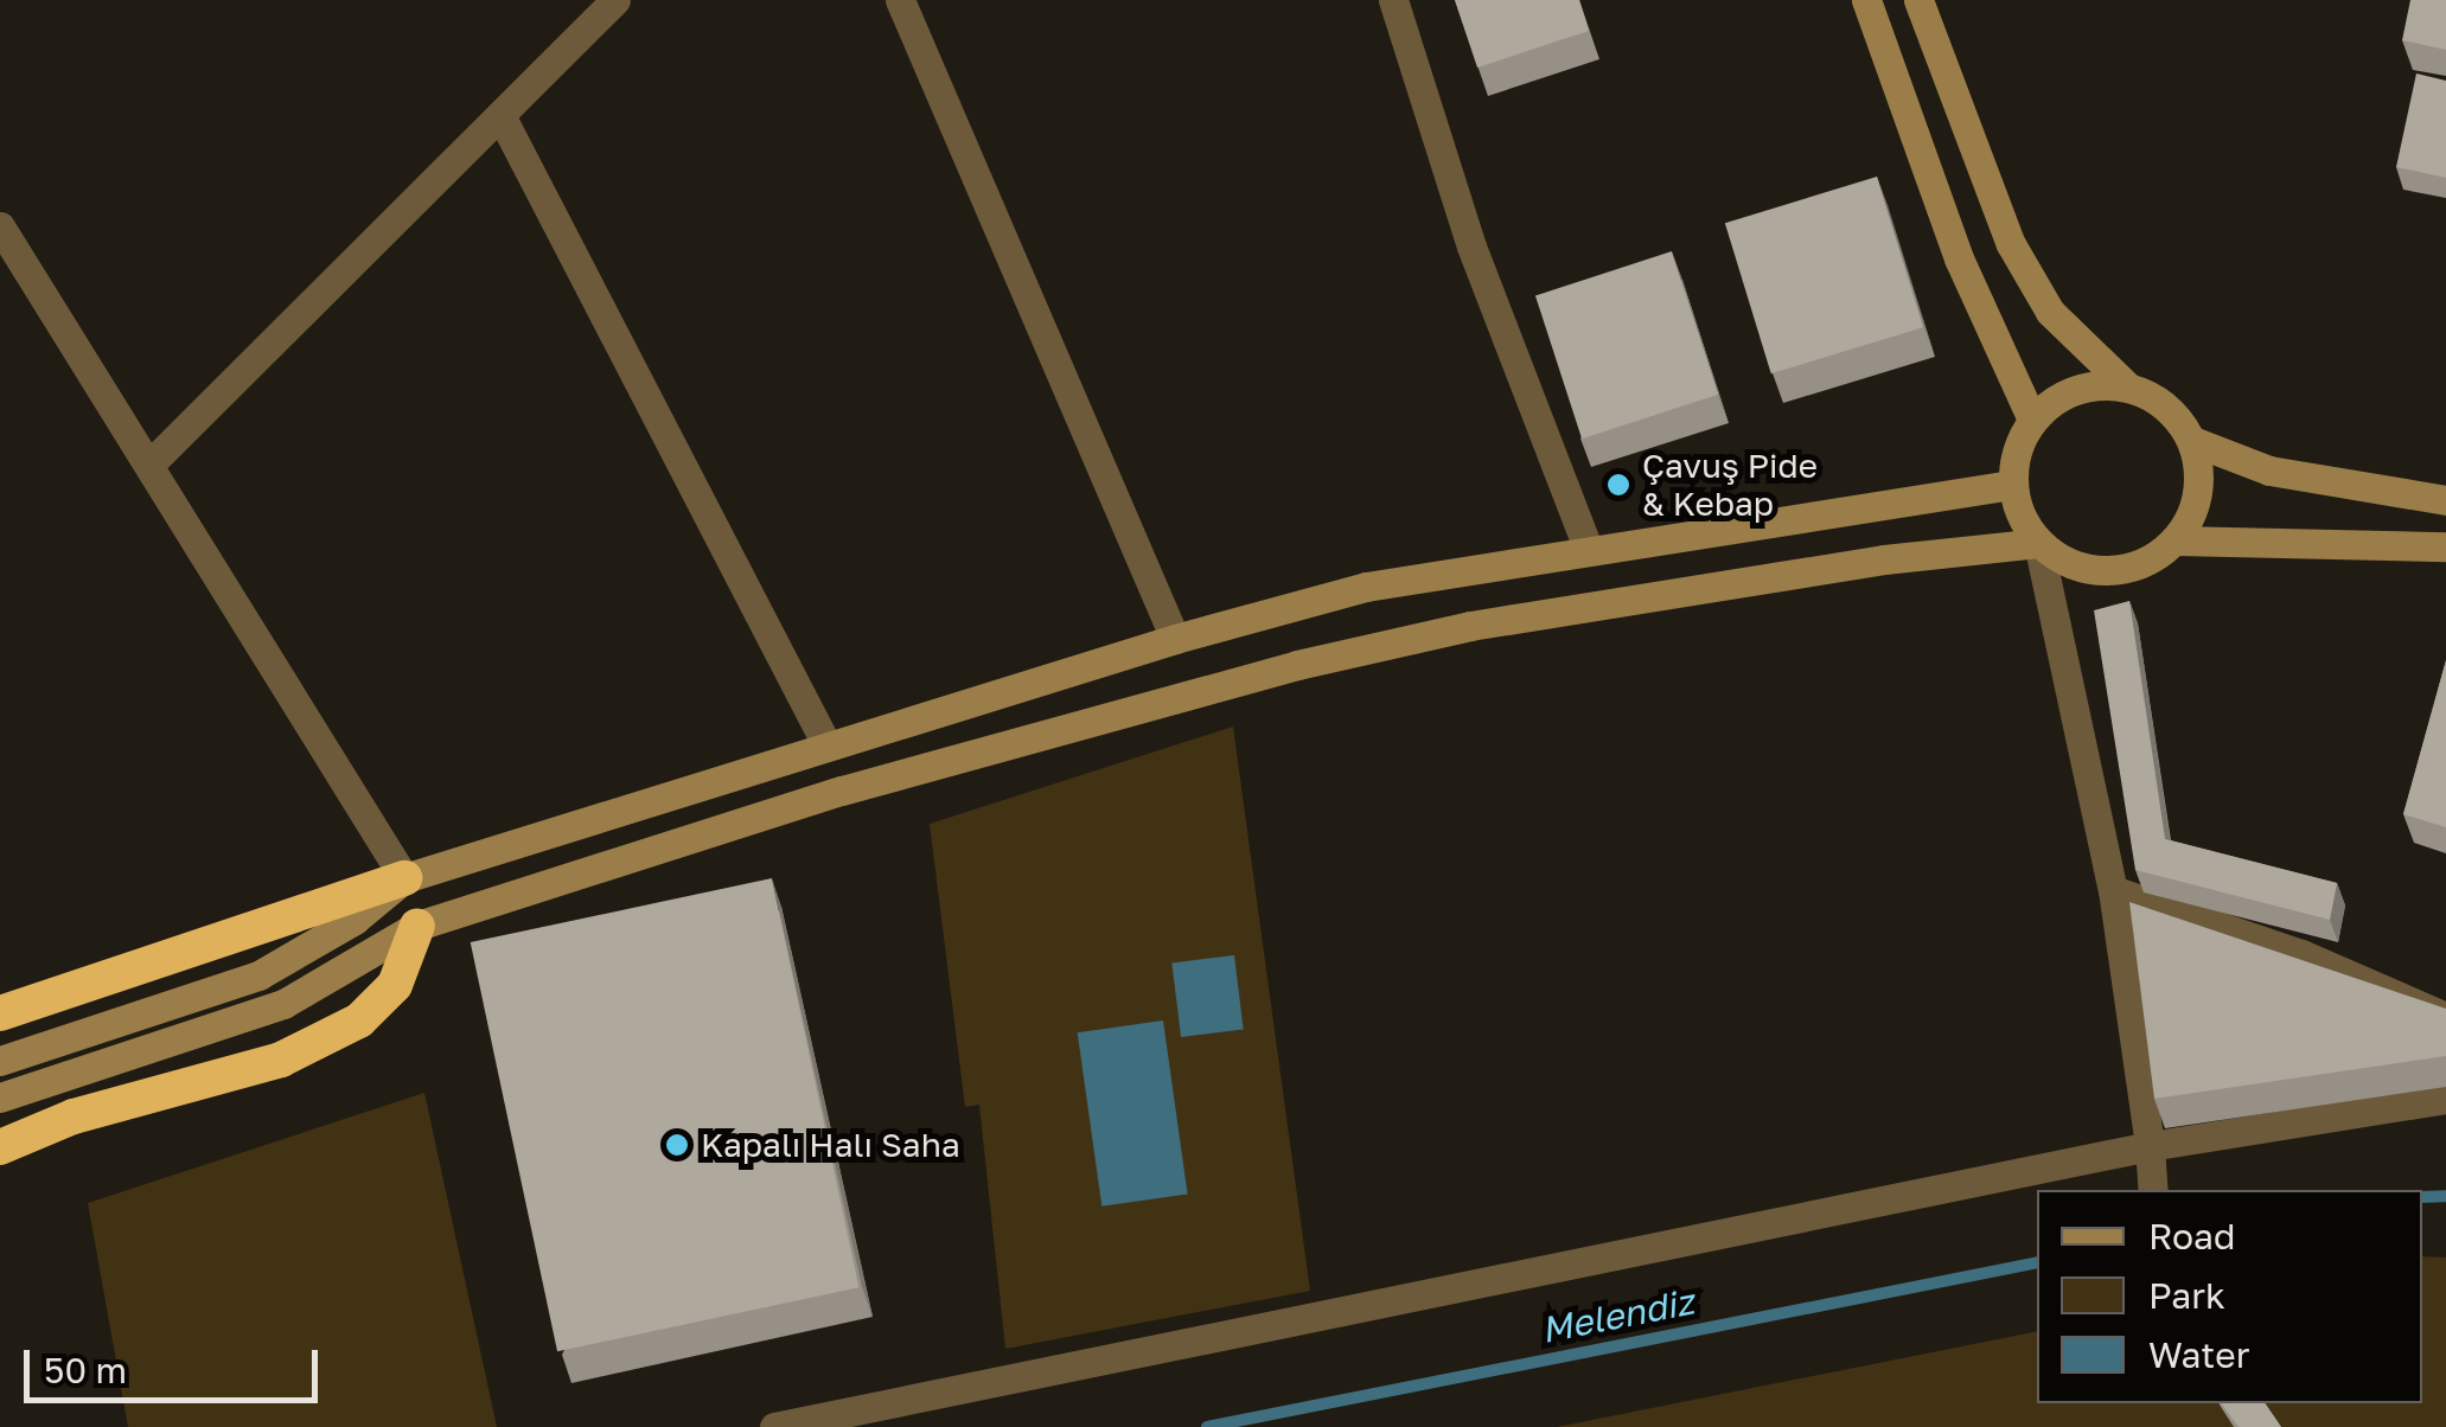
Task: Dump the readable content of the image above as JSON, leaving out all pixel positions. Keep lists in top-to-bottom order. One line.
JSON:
{"water":["Melendiz"],"places":["Çavuş Pide & Kebap","Kapalı Halı Saha"],"legend":["Road","Park","Water"],"scale_bar":"50 m"}
